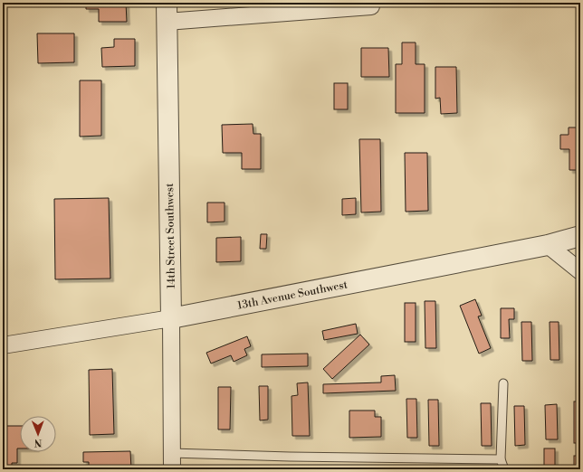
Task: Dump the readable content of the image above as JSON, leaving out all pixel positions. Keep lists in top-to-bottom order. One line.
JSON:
{"streets":{"street":["14th Street Southwest","13th Avenue Southwest"]},"crossings":[["14th Street Southwest","13th Avenue Southwest"]],"north":"bottom"}
